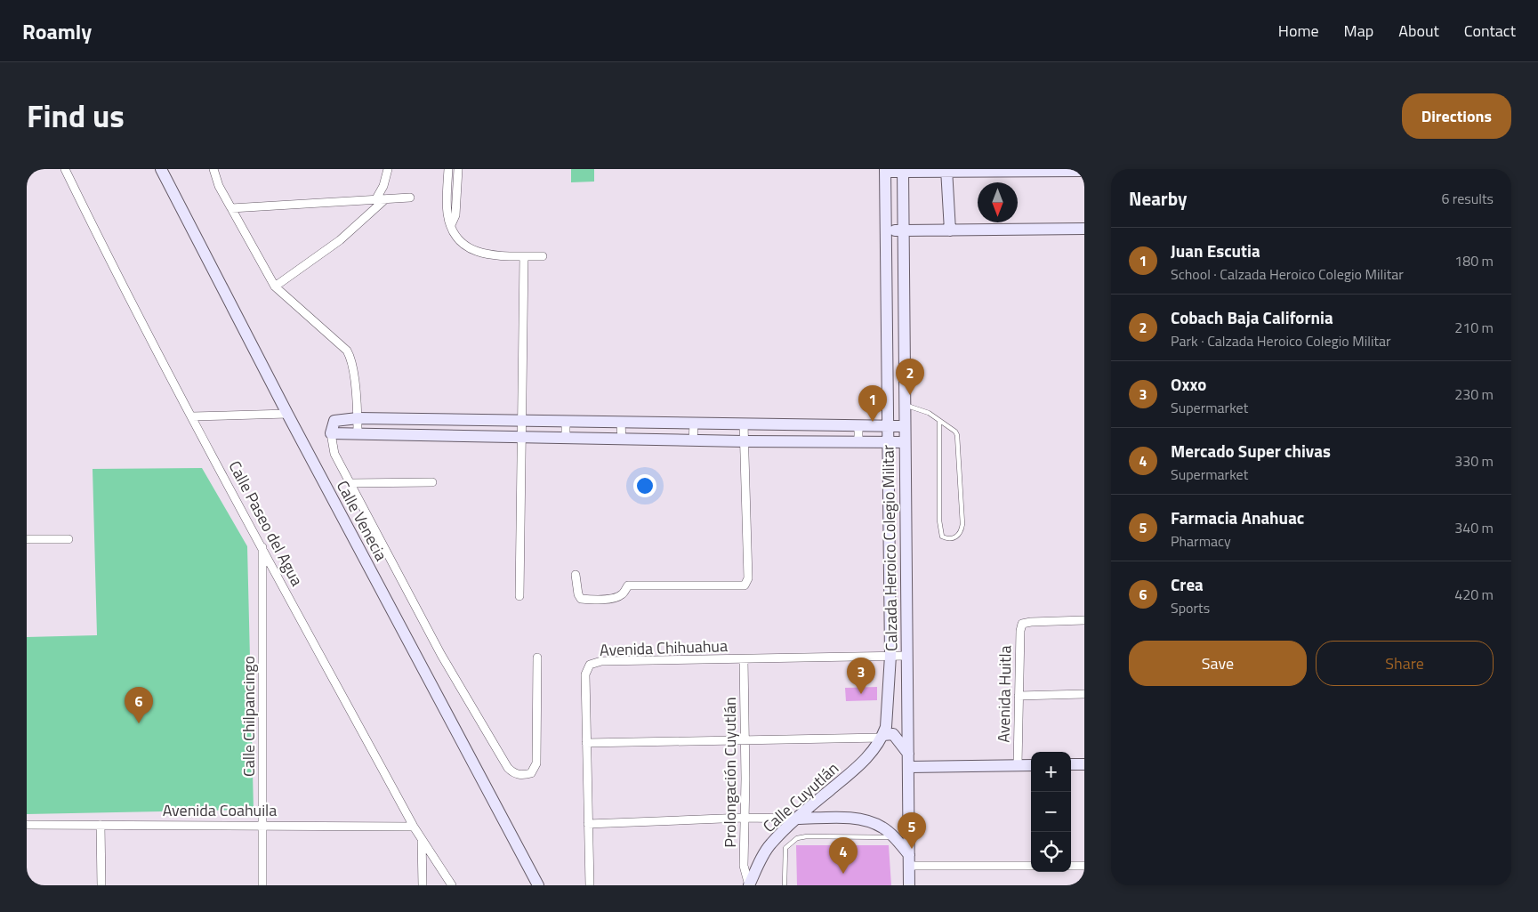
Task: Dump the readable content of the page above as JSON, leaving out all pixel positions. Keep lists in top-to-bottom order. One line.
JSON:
{"streets":{"street":["Calle Venecia","Calle Paseo del Agua","Calzada Heroico Colegio Militar","Avenida Chihuahua","Avenida Huitla","Calle Chilpancingo","Prolongación Cuyutlán","Calle Cuyutlán","Avenida Coahuila"]},"crossings":[["Calle Paseo del Agua","Calle Chilpancingo"],["Calle Paseo del Agua","Avenida Coahuila"],["Calzada Heroico Colegio Militar","Avenida Chihuahua"],["Calzada Heroico Colegio Militar","Calle Cuyutlán"],["Avenida Chihuahua","Prolongación Cuyutlán"],["Calle Chilpancingo","Avenida Coahuila"],["Prolongación Cuyutlán","Calle Cuyutlán"]],"north":"bottom","page":{"header":"Roamly","nav":["Home","Map","About","Contact"],"title":"Find us","buttons":["Directions",["Save","Share"]],"heading":["Nearby","6 results"],"list":[{"mark":"1","name":"Juan Escutia","note":"School · Calzada Heroico Colegio Militar","value":"180 m"},{"mark":"2","name":"Cobach Baja California","note":"Park · Calzada Heroico Colegio Militar","value":"210 m"},{"mark":"3","name":"Oxxo","note":"Supermarket","value":"230 m"},{"mark":"4","name":"Mercado Super chivas","note":"Supermarket","value":"330 m"},{"mark":"5","name":"Farmacia Anahuac","note":"Pharmacy","value":"340 m"},{"mark":"6","name":"Crea","note":"Sports","value":"420 m"}],"pins":["2","1","3","6","5","4"],"map_buttons":["+","−"]}}
